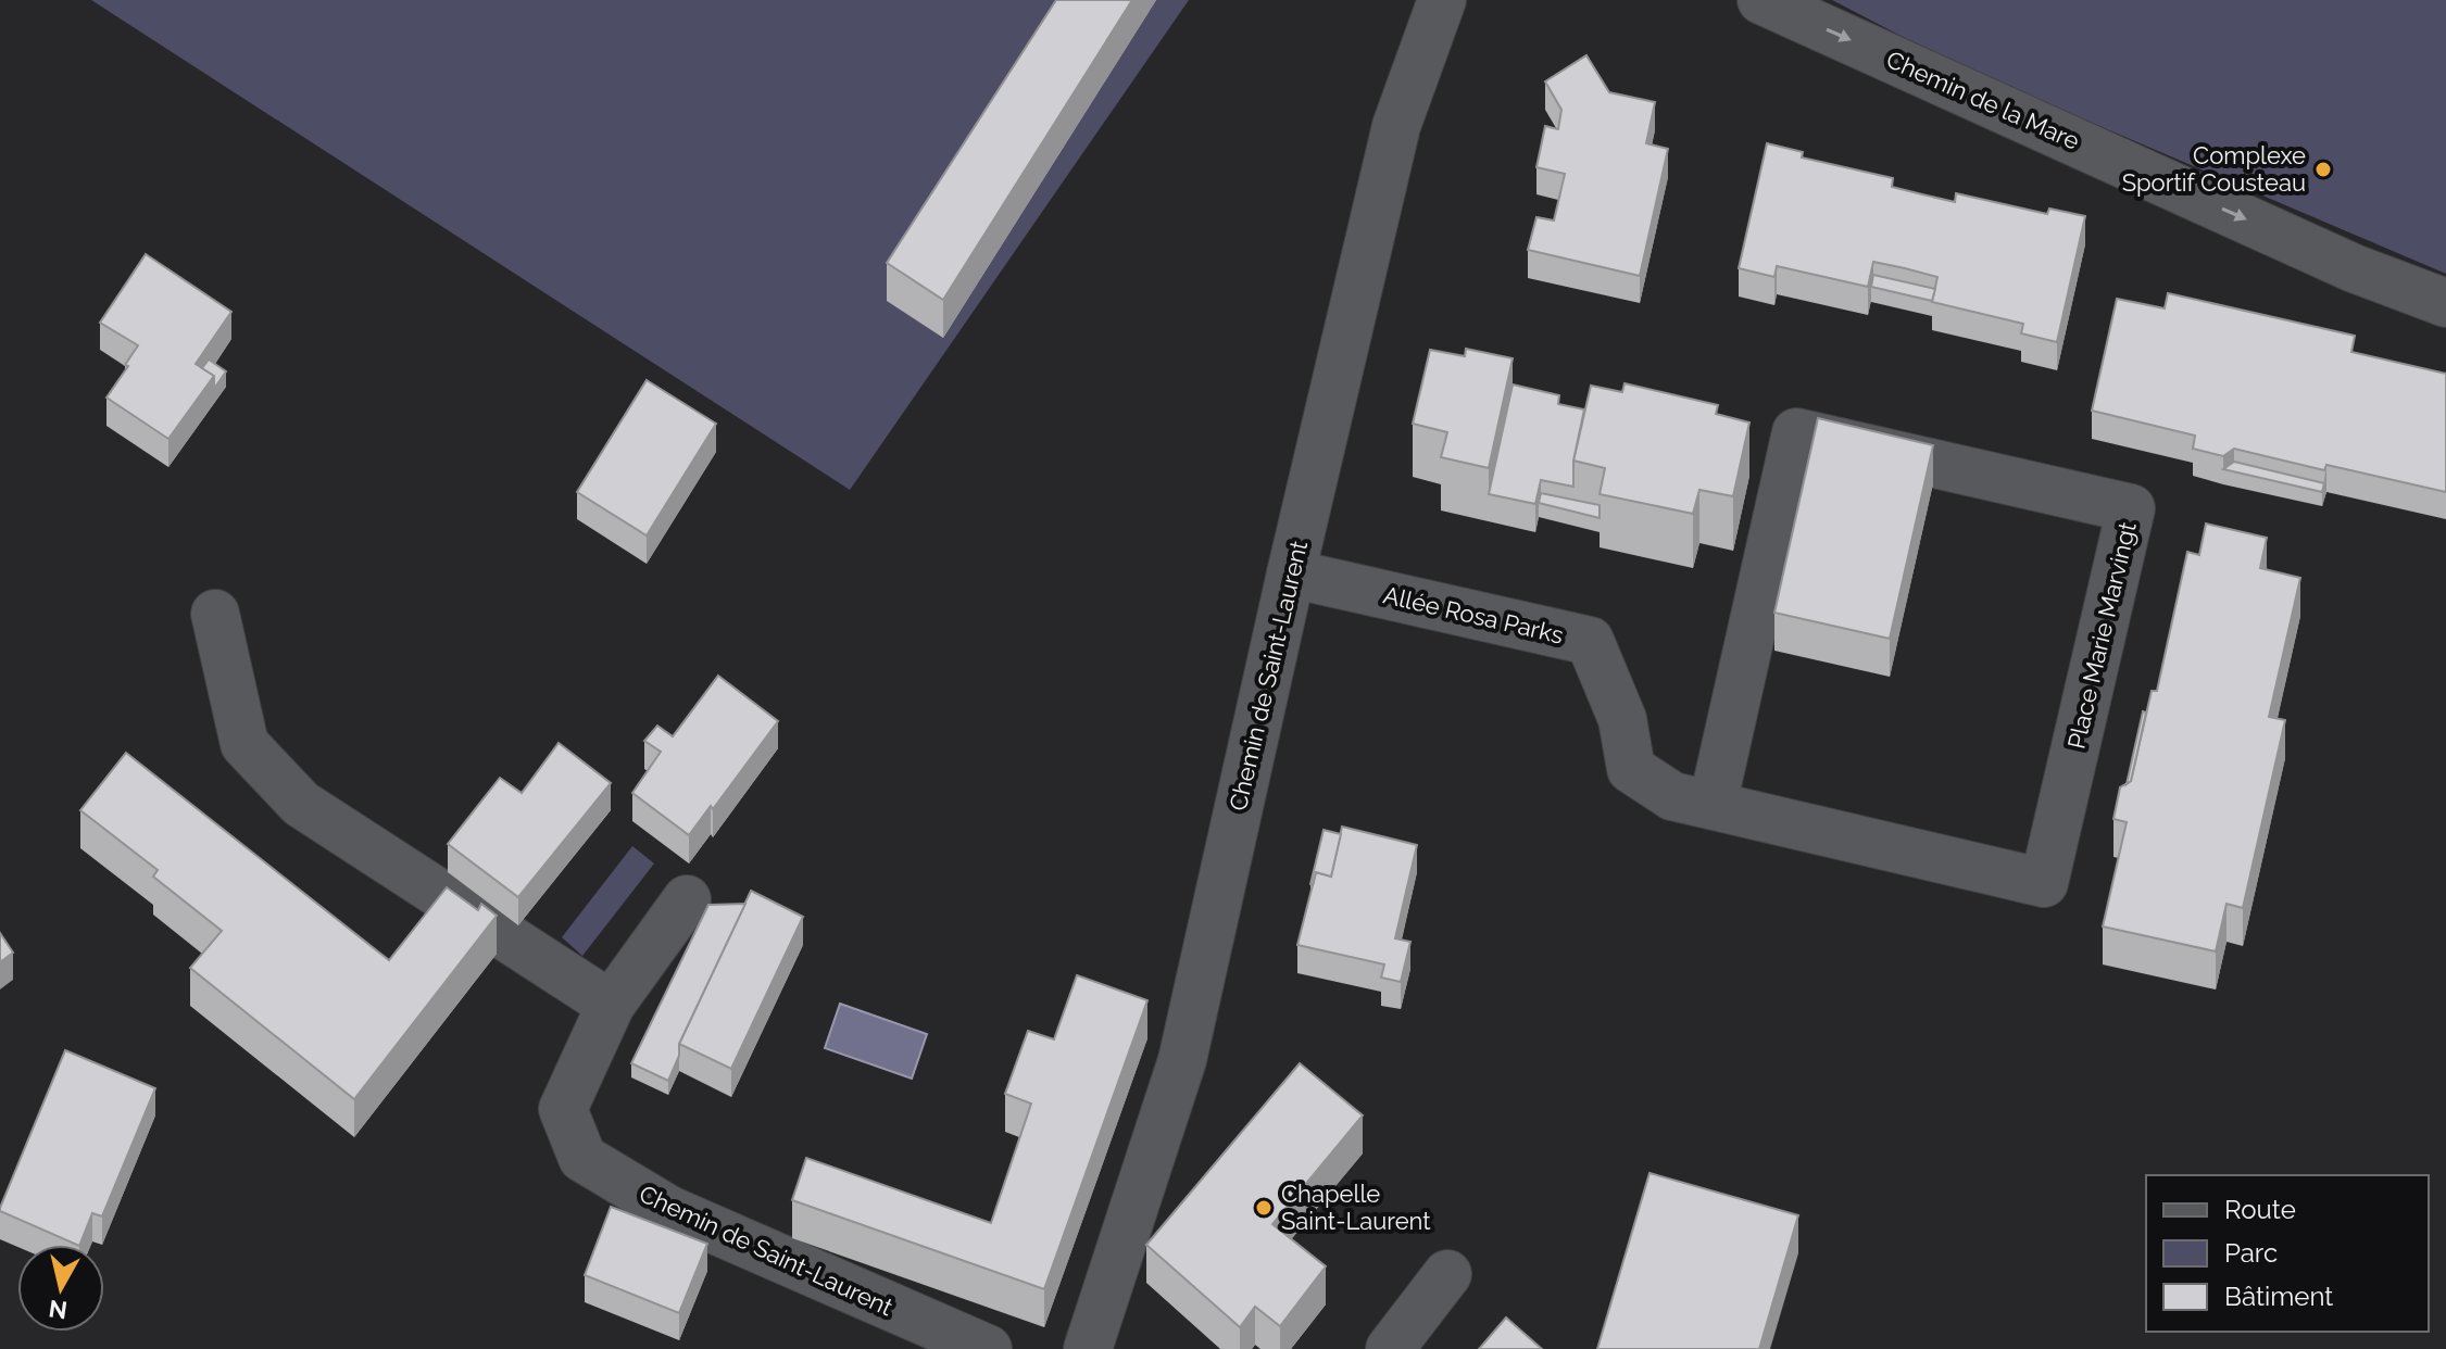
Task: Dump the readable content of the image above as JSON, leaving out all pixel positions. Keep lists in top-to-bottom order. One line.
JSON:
{"streets":{"street":["Chemin de la Mare","Allée Rosa Parks","Place Marie Marvingt","Chemin de Saint-Laurent"]},"crossings":[["Allée Rosa Parks","Place Marie Marvingt"],["Allée Rosa Parks","Chemin de Saint-Laurent"]],"one_way":["Chemin de la Mare"],"places":["Complexe Sportif Cousteau","Chapelle Saint-Laurent"],"legend":["Route","Parc","Bâtiment"],"north":"bottom"}
